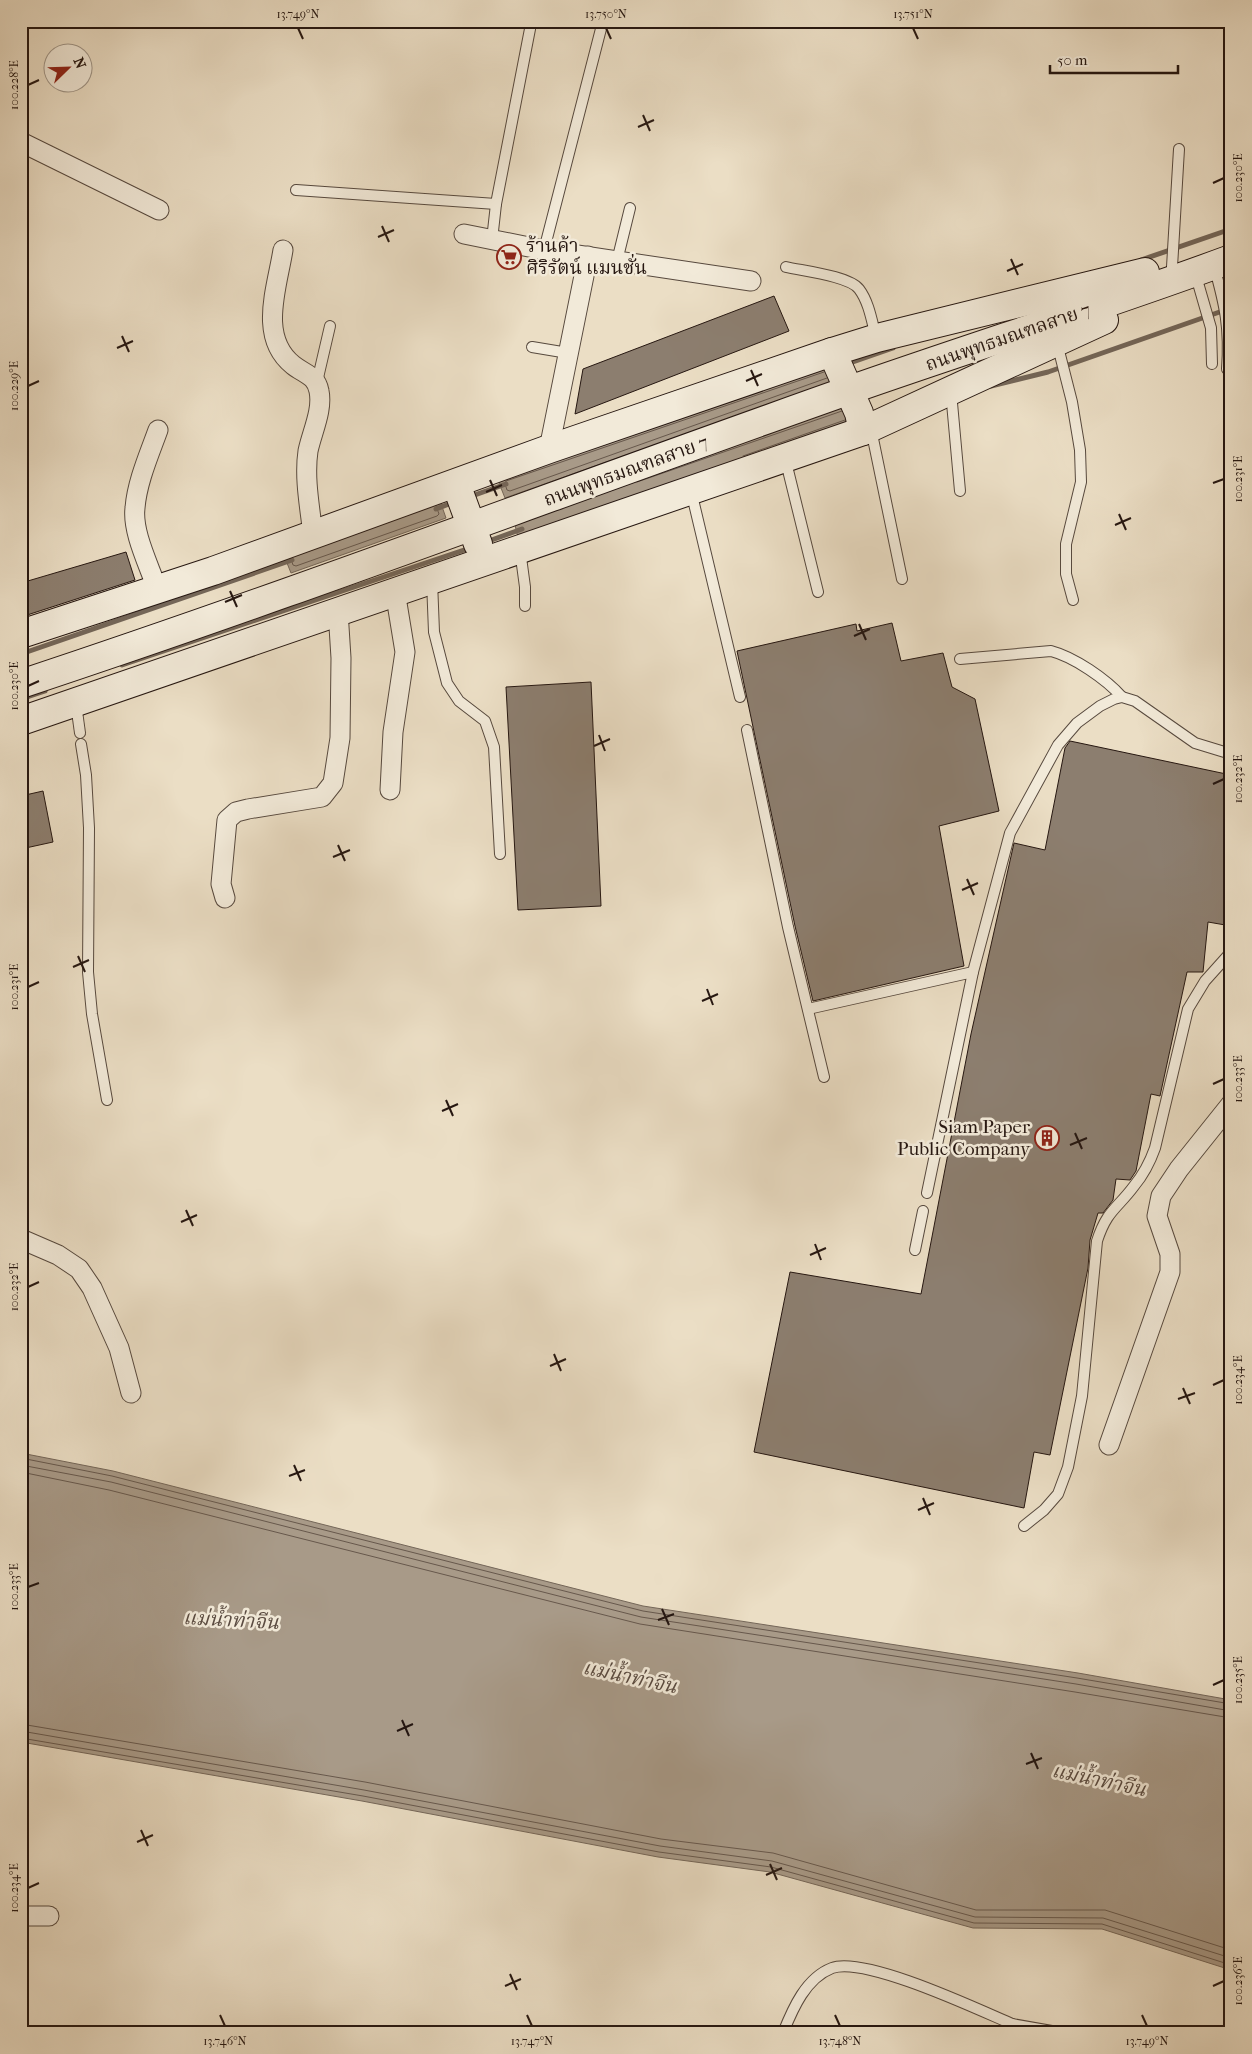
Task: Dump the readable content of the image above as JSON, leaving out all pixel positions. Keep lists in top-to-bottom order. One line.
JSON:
{"streets":{"main road":["ถนนพุทธมณฑลสาย 7"]},"water":["แม่น้ำท่าจีน"],"places":{"supermarket":["ร้านค้า ศิริรัตน์ แมนชั่น"],"building":["Siam Paper Public Company"]},"scale_bar":"50 m","north":"top right","coordinates":["13.749°N","13.750°N","13.751°N","100.228°E","100.230°E","100.229°E","100.231°E","100.232°E","100.233°E","100.234°E","100.235°E","100.236°E","13.746°N","13.747°N","13.748°N"]}
